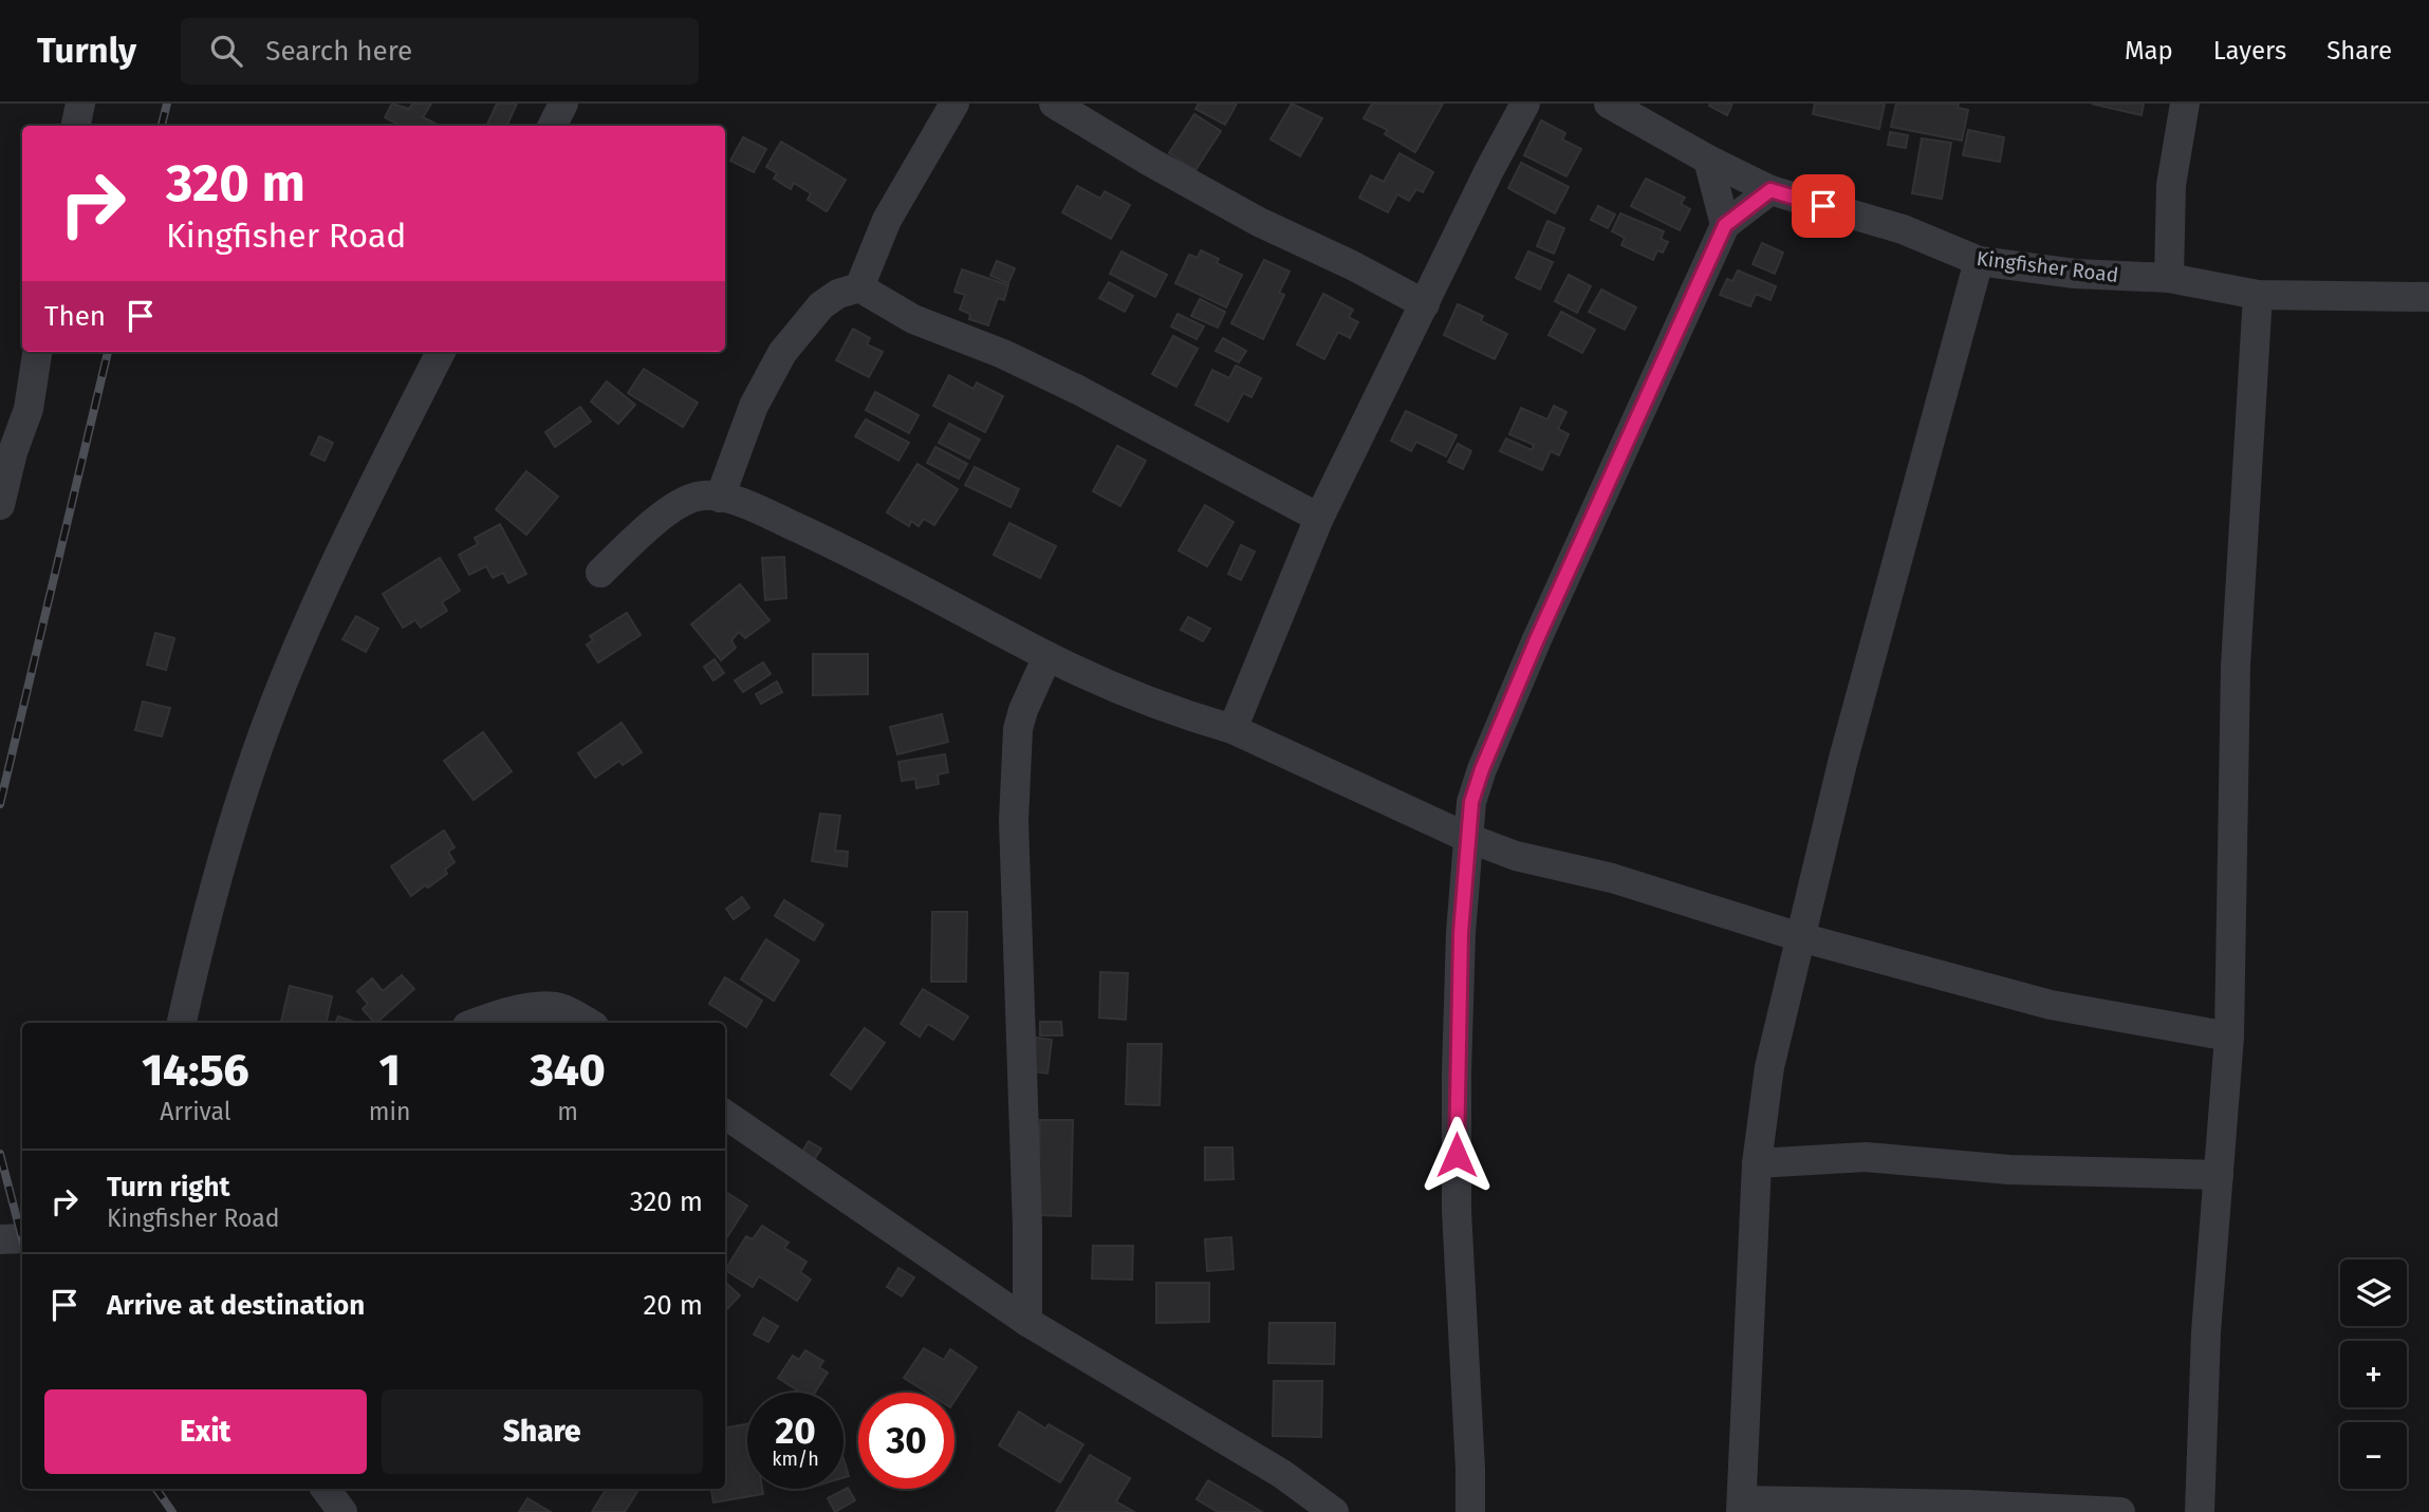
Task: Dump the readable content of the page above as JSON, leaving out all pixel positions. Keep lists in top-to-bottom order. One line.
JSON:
{"streets":{"street":["Kingfisher Road"]},"page":{"header":"Turnly","search":"Search here","nav":["Map","Layers","Share"],"turn":["320 m","Kingfisher Road"],"then":"Then","eta":["14:56","Arrival","1","min","340","m"],"list":[{"name":"Turn right","note":"Kingfisher Road","value":"320 m"},{"name":"Arrive at destination","value":"20 m"}],"map_buttons":["+","−"],"buttons":["Exit","Share"],"speed":"20 km/h","limit":"30"}}
